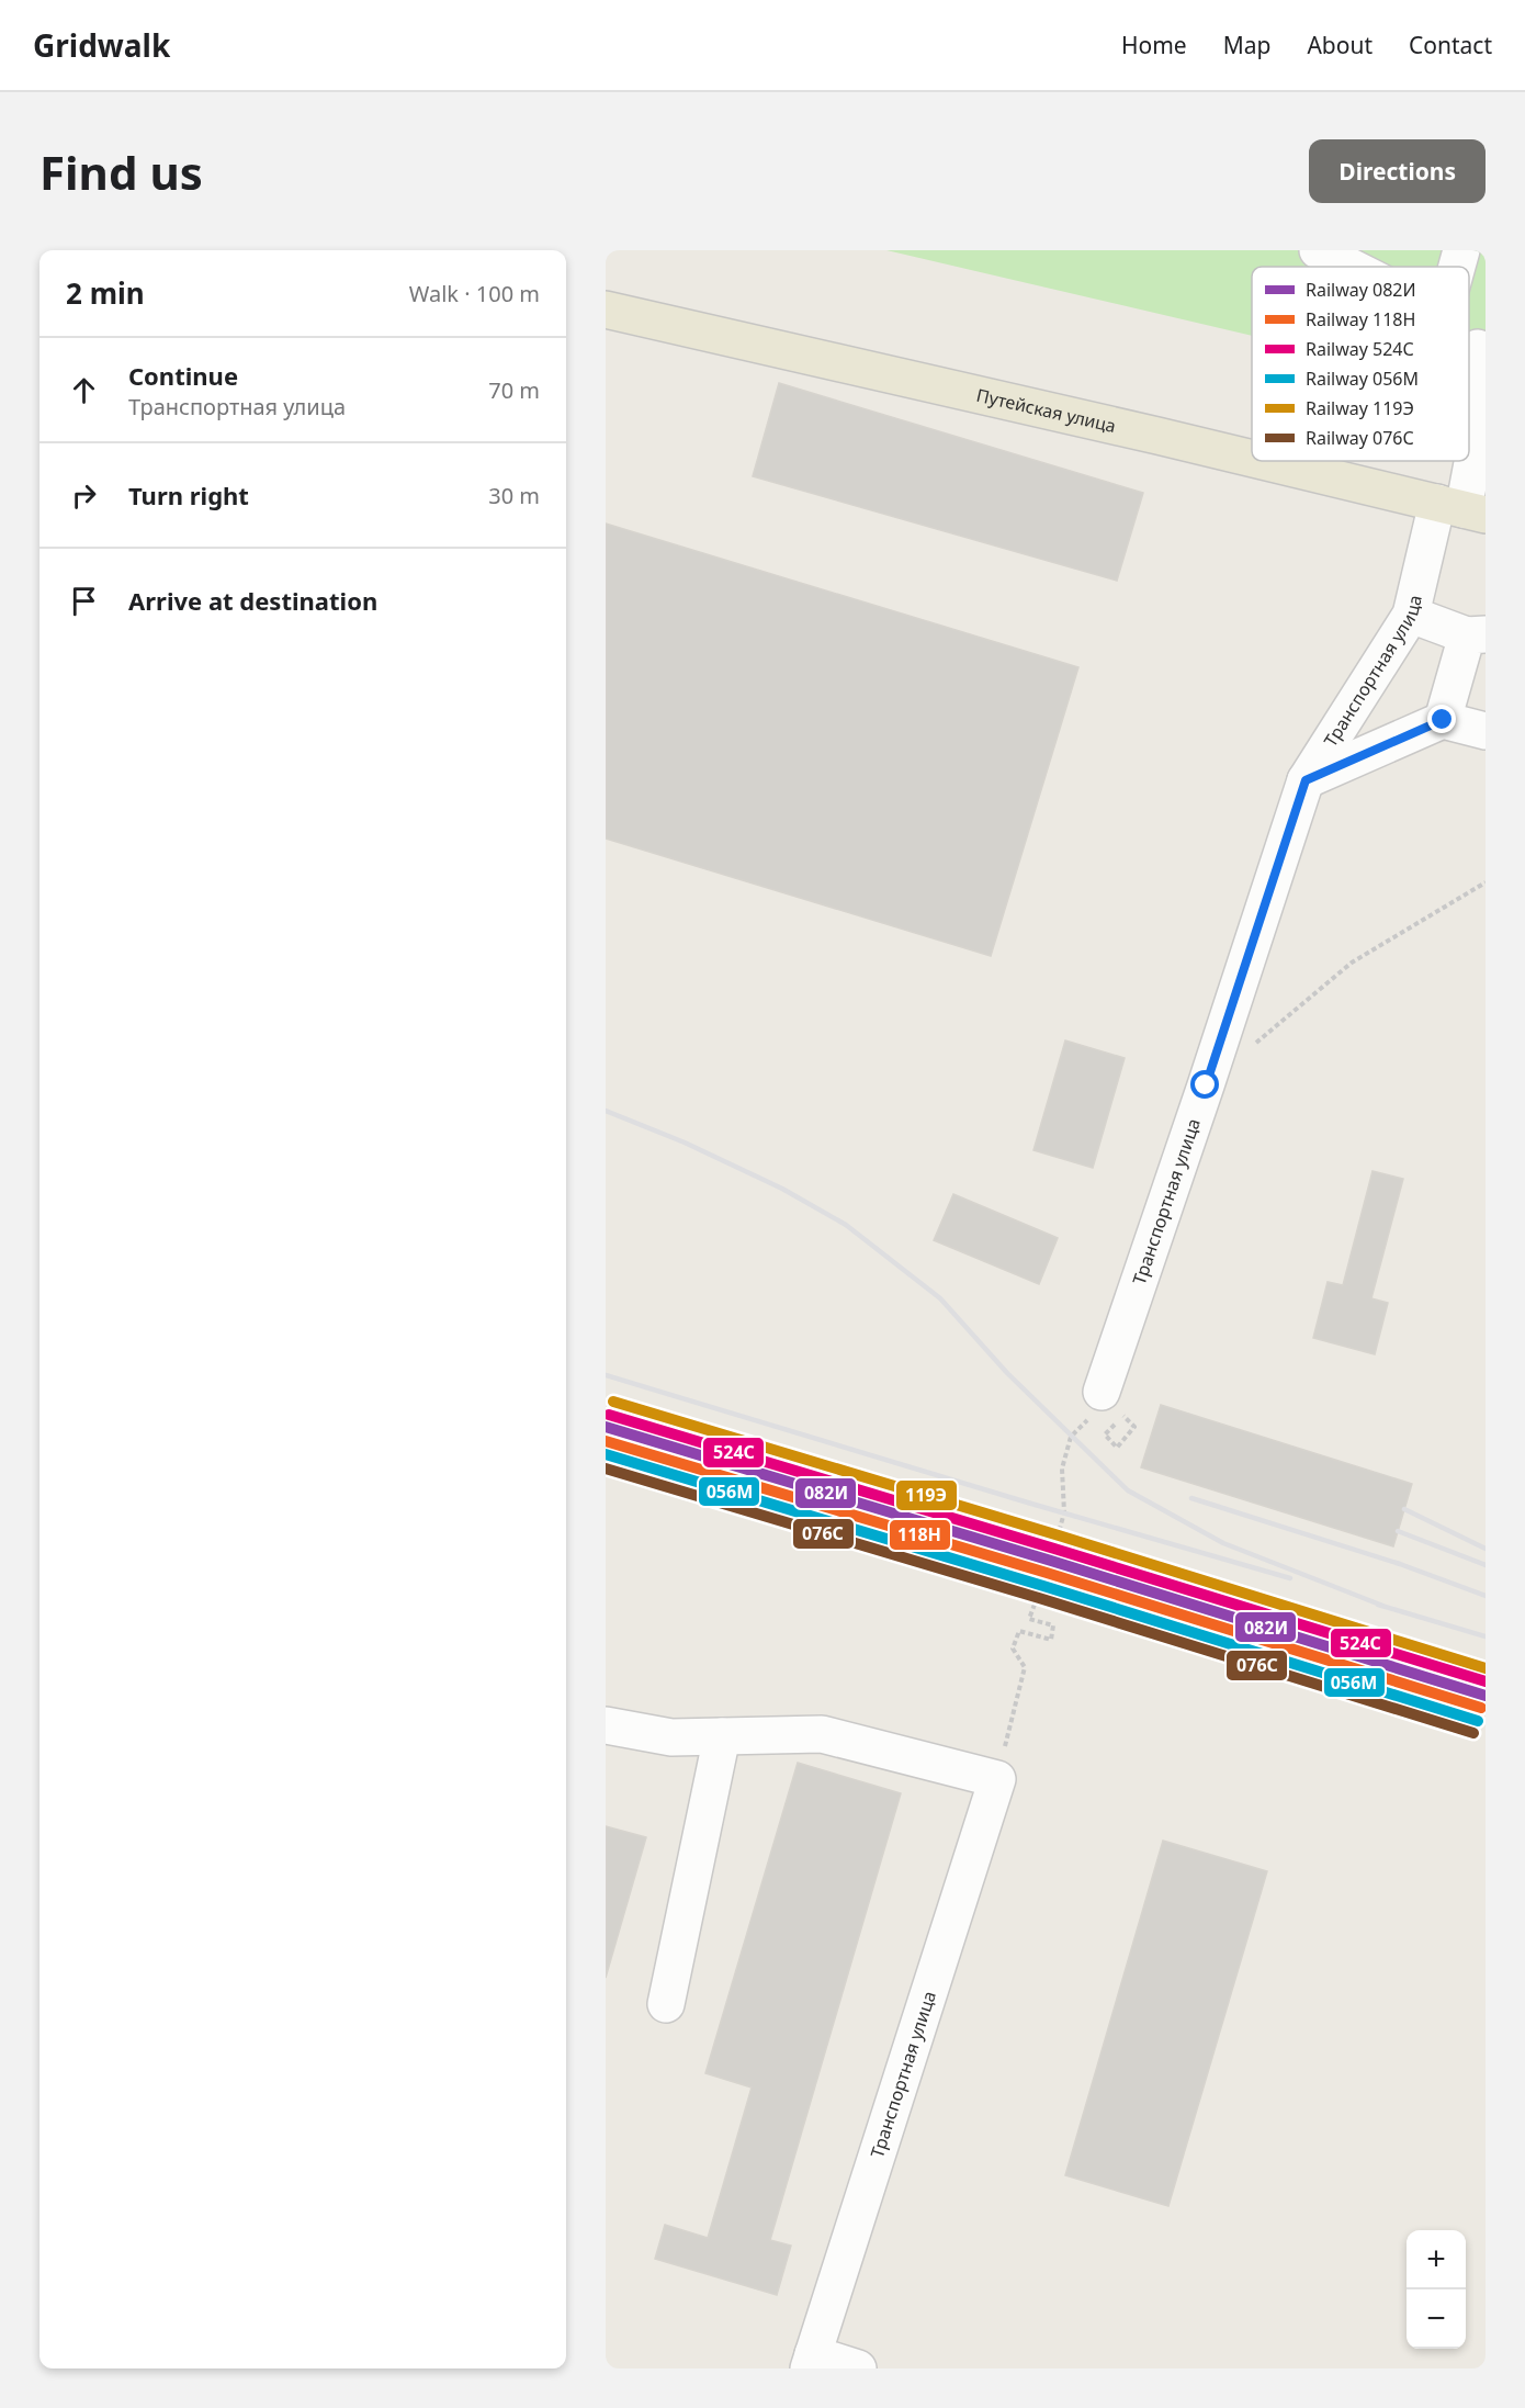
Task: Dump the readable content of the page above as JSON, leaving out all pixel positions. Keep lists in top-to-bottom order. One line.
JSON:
{"streets":{"main road":["Путейская улица"],"street":["Транспортная улица"]},"crossings":[["Путейская улица","Транспортная улица"]],"lines":["rail line 119Э","rail line 524С","rail line 082И","rail line 118Н","rail line 056М","rail line 076С"],"legend":["Railway 082И","Railway 118Н","Railway 524С","Railway 056М","Railway 119Э","Railway 076С"],"page":{"header":"Gridwalk","nav":["Home","Map","About","Contact"],"buttons":"Directions","title":"Find us","heading":["2 min","Walk · 100 m"],"list":[["Continue","Транспортная улица","70 m"],["Turn right","30 m"],"Arrive at destination"],"map_buttons":["+","−"]}}
